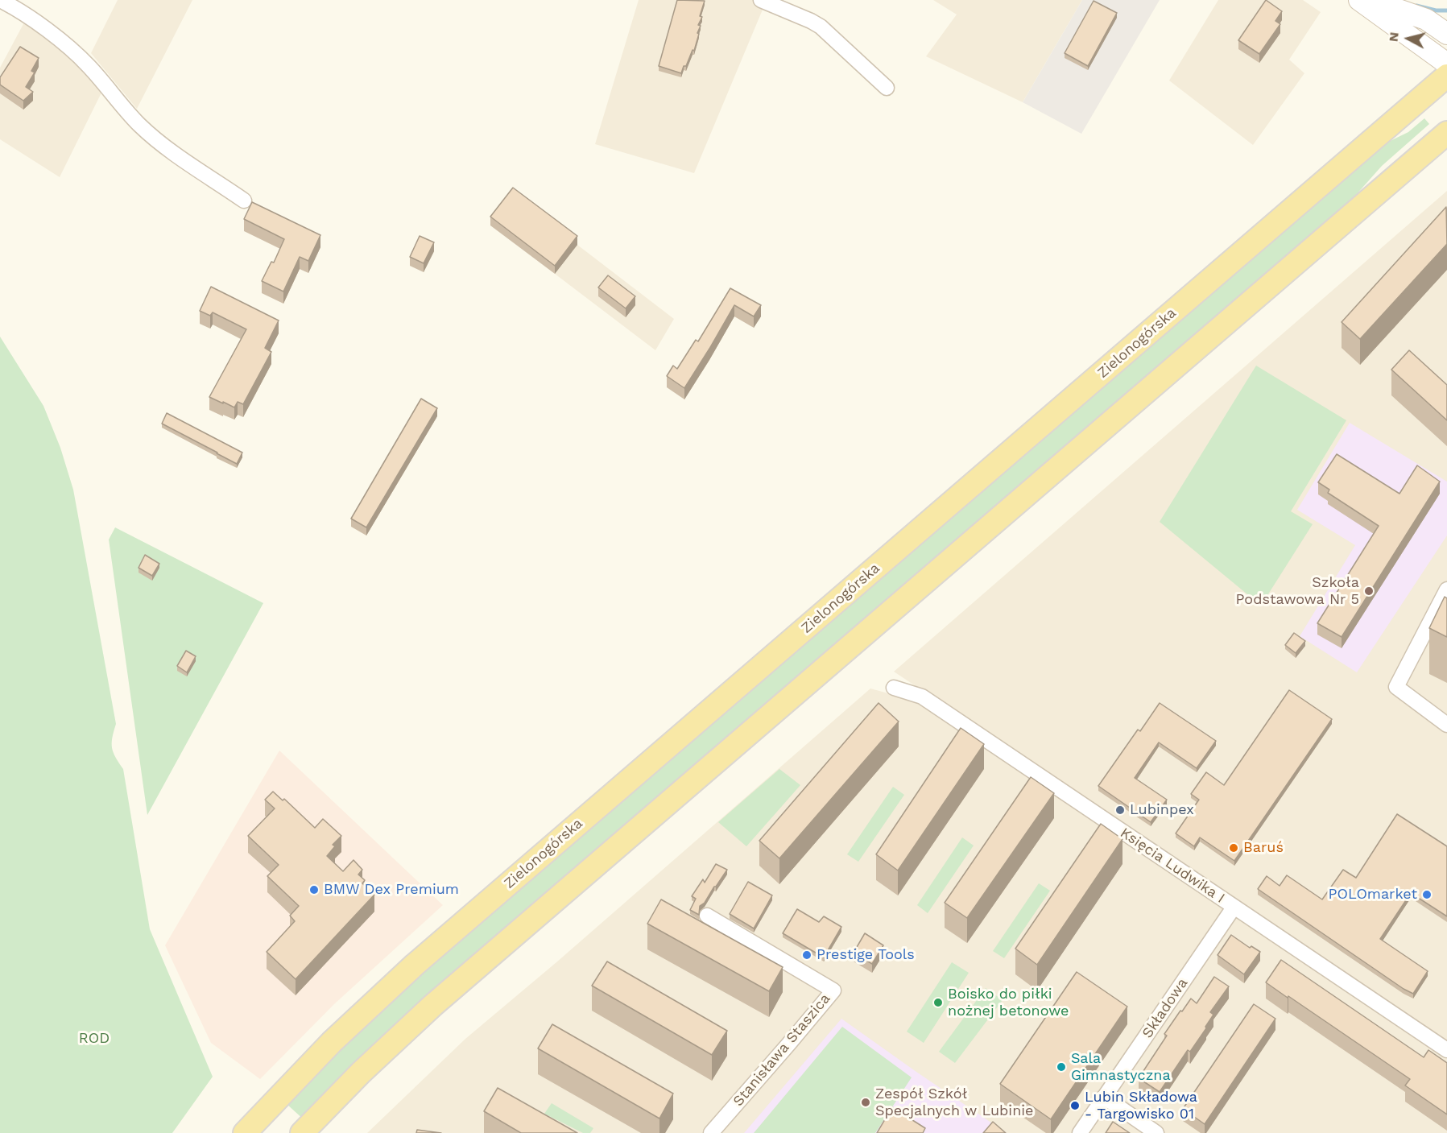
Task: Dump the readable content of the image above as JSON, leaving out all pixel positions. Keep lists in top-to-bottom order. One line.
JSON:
{"streets":{"main road":["Zielonogórska"],"street":["Księcia Ludwika I","Składowa","Stanisława Staszica"]},"crossings":[["Księcia Ludwika I","Składowa"]],"parks":["ROD"],"places":["Szkoła Podstawowa Nr 5","Lubinpex","Baruś","BMW Dex Premium","POLOmarket","Prestige Tools","Boisko do piłki nożnej betonowe","Sala Gimnastyczna","Zespół Szkół Specjalnych w Lubinie","Lubin Składowa - Targowisko 01"],"north":"left"}
